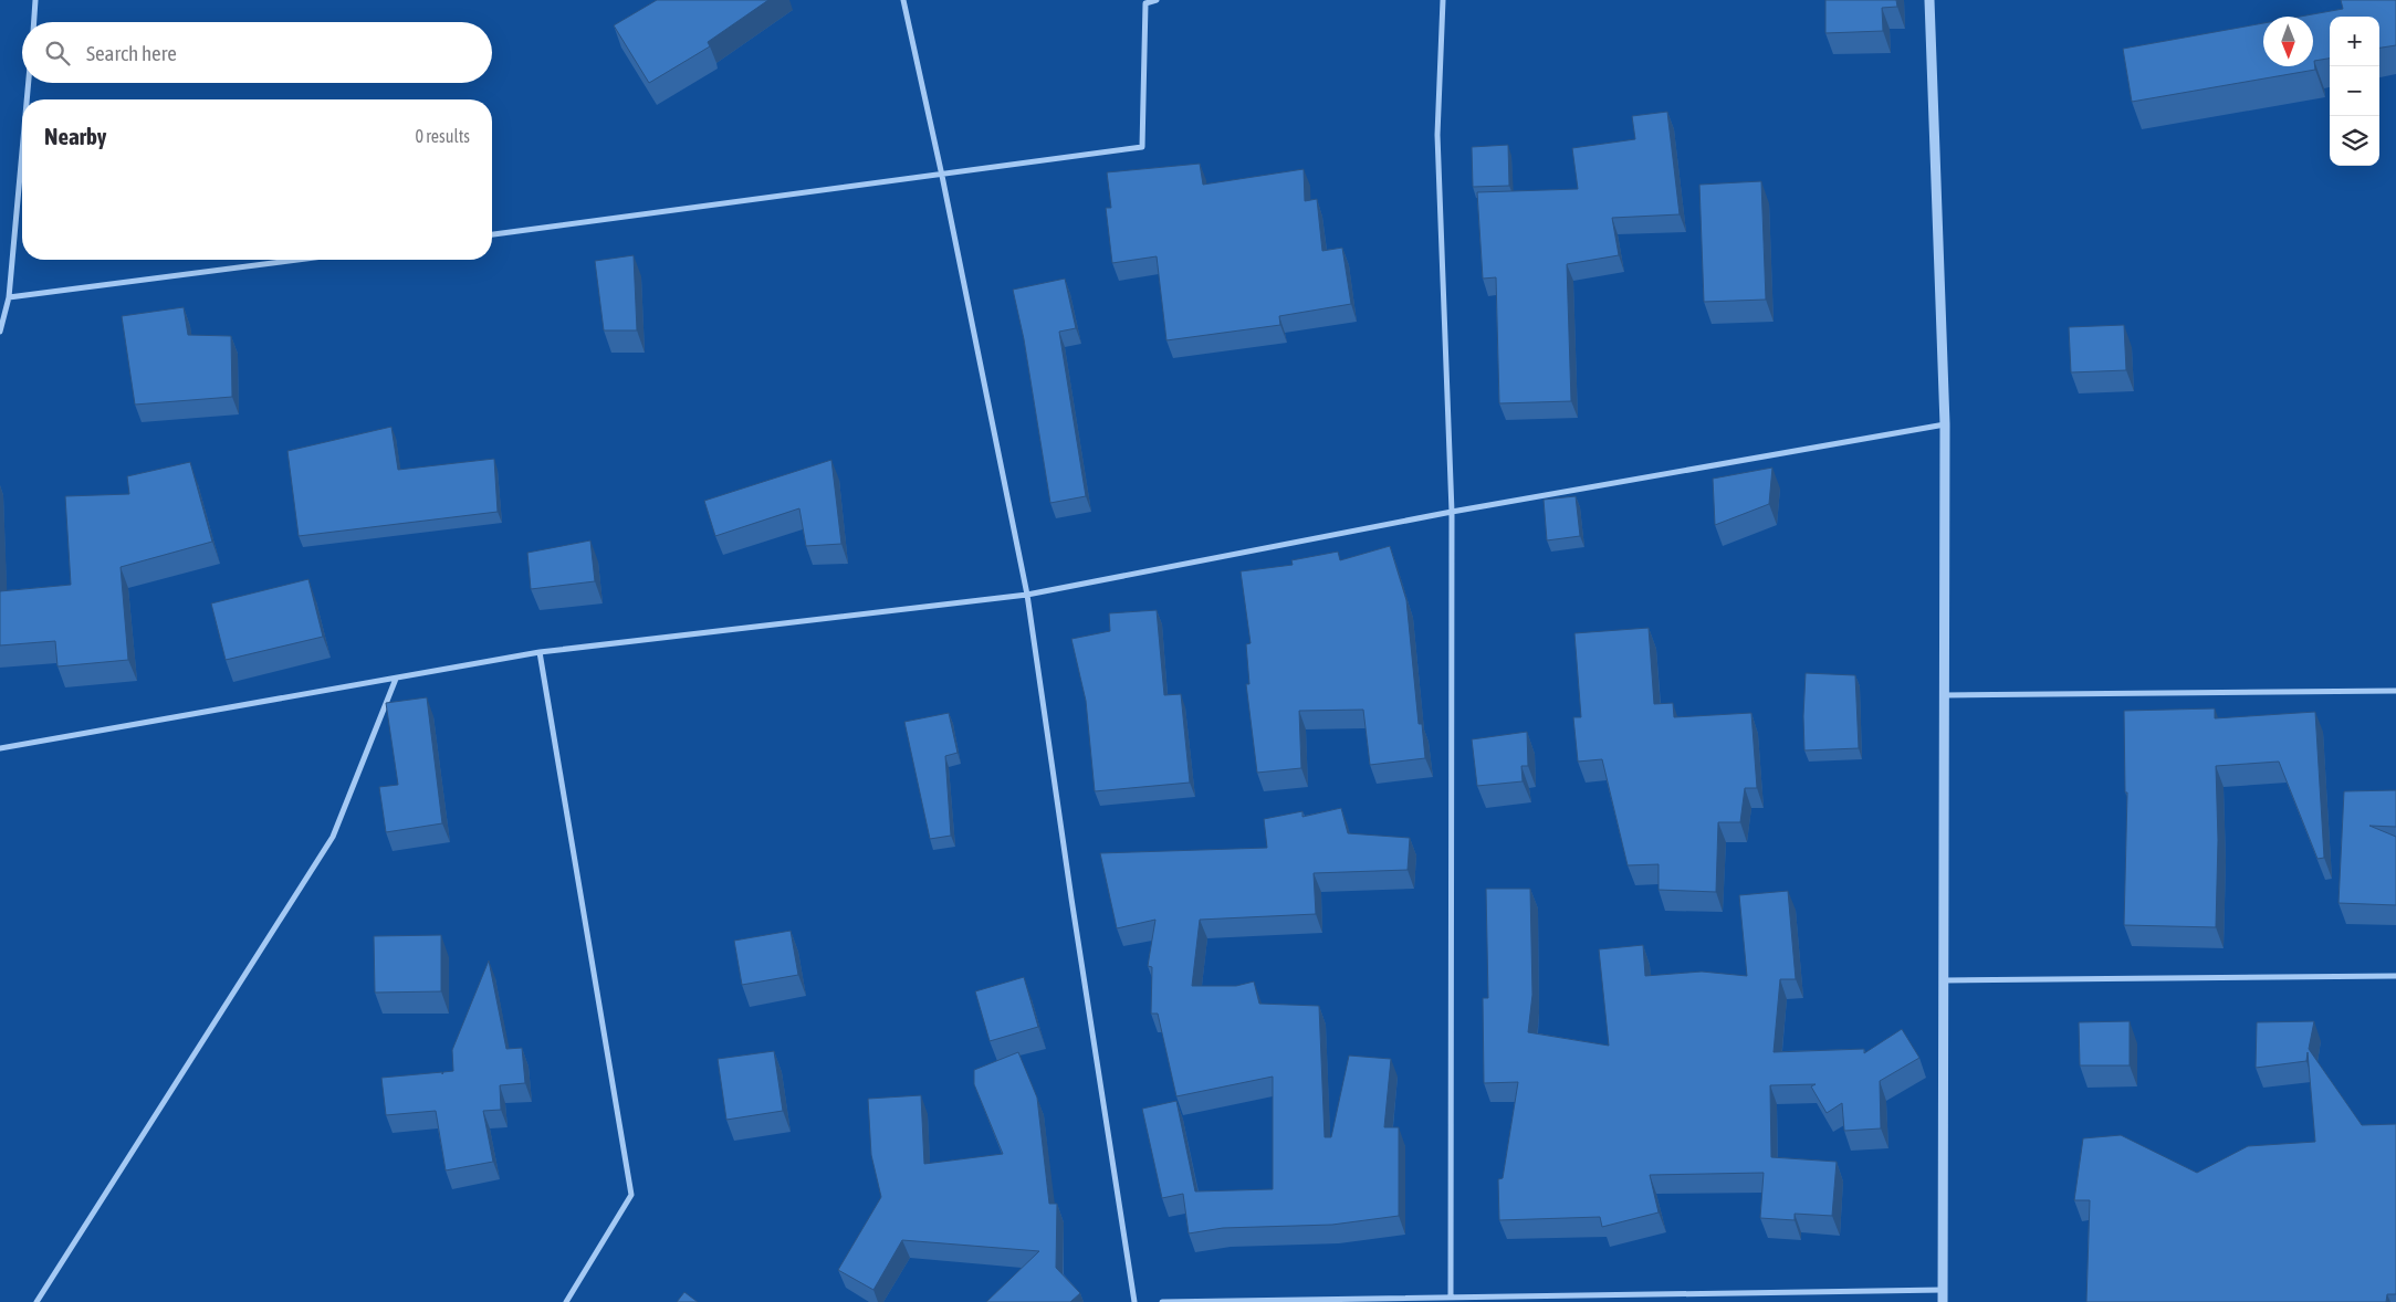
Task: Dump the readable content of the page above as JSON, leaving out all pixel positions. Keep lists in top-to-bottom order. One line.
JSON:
{"north":"bottom","page":{"map_buttons":["+","−"],"search":"Search here","heading":["Nearby","0 results"]}}
